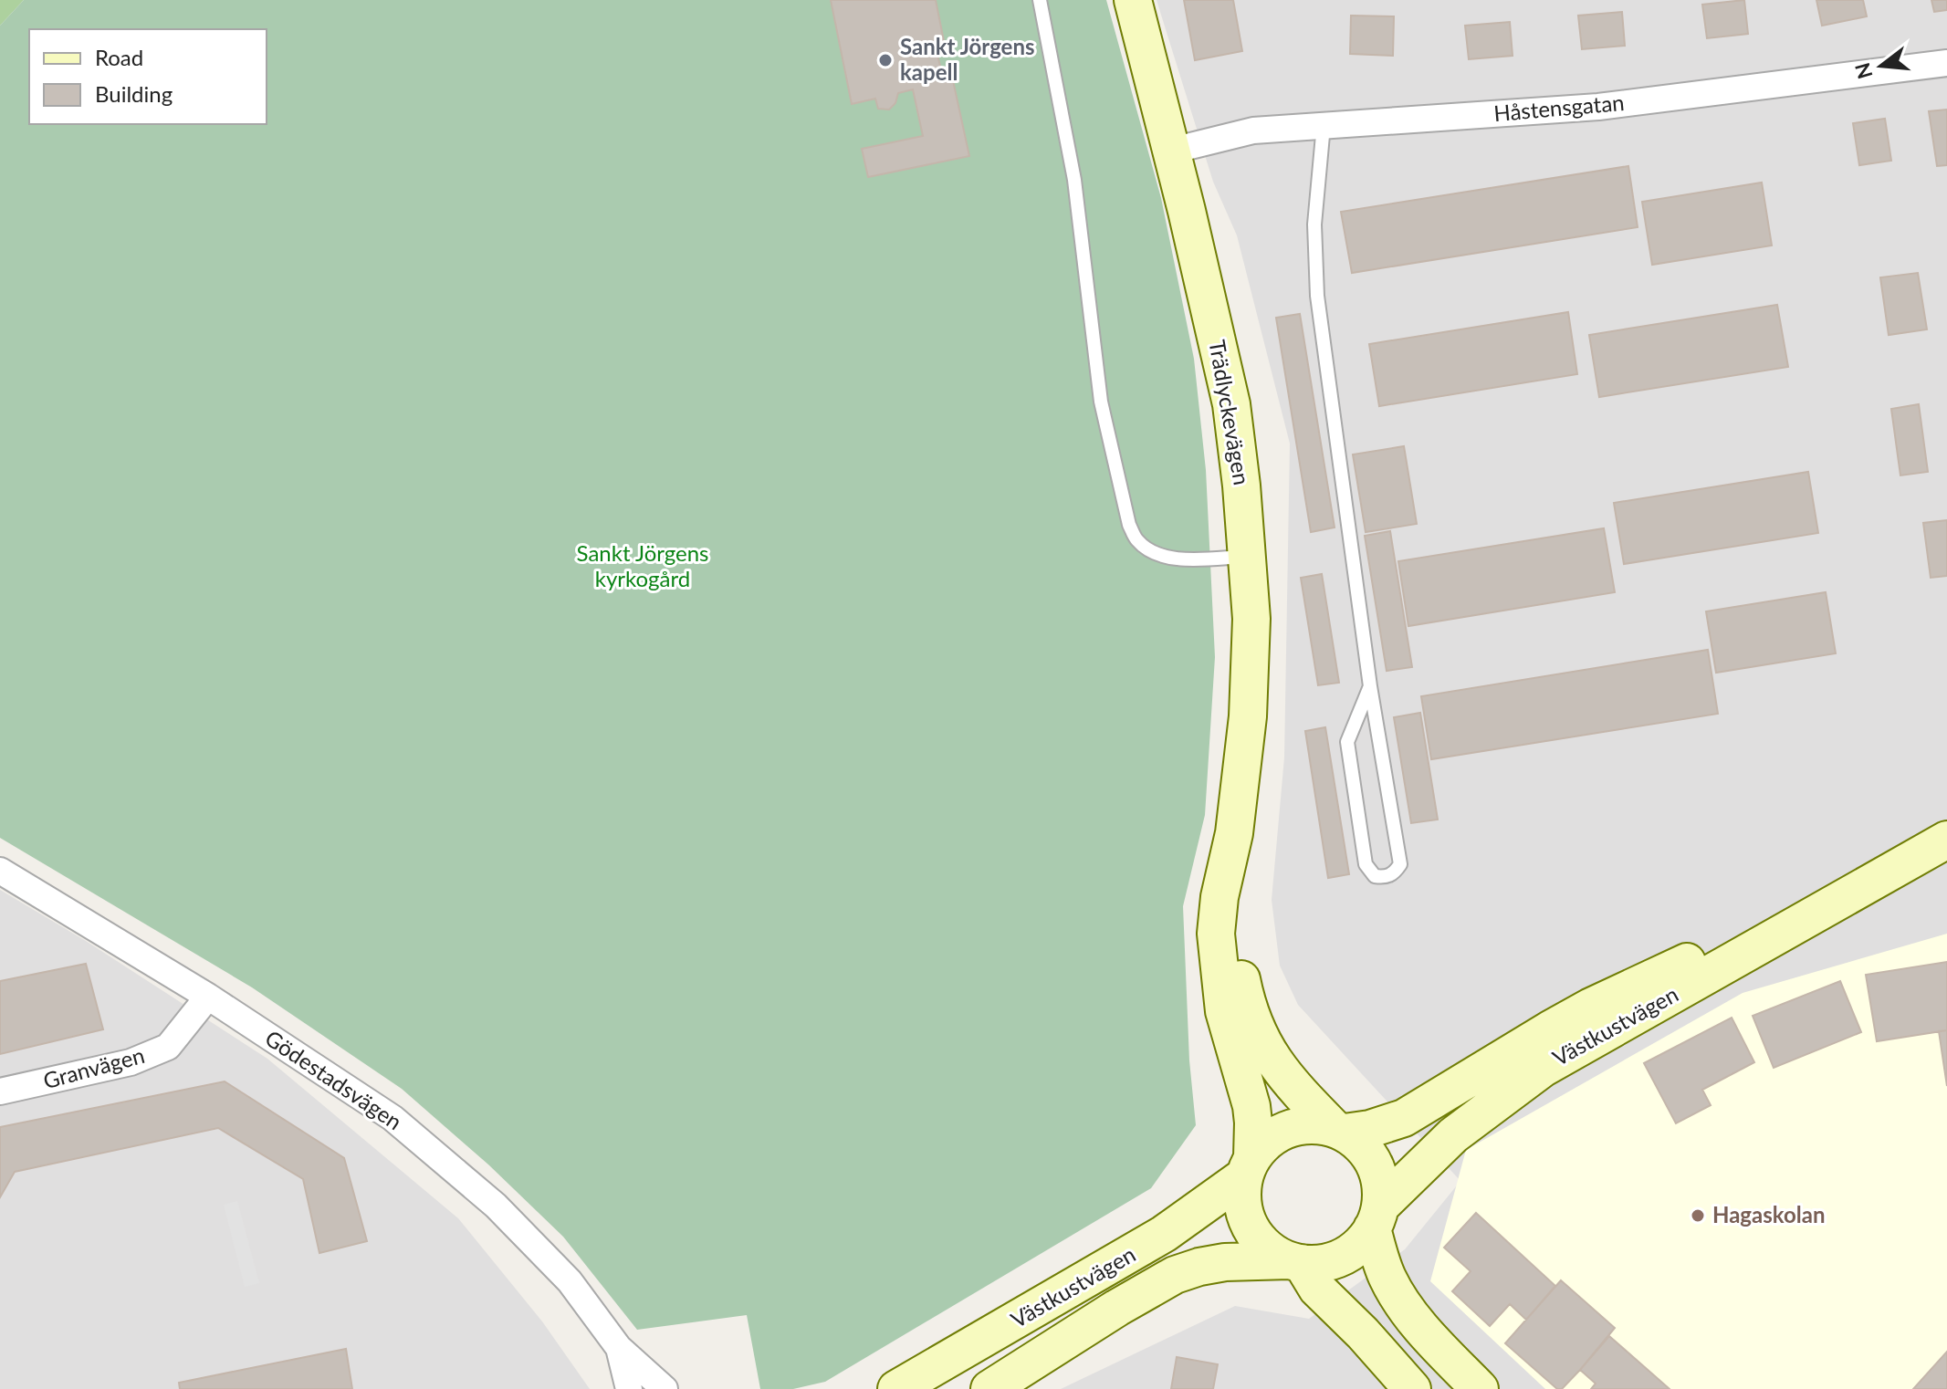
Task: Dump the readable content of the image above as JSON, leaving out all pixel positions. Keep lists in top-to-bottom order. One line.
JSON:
{"streets":{"street":["Håstensgatan","Trädlyckevägen","Västkustvägen","Granvägen","Gödestadsvägen"]},"crossings":[["Håstensgatan","Trädlyckevägen"],["Trädlyckevägen","Västkustvägen"],["Granvägen","Gödestadsvägen"]],"parks":["Sankt Jörgens kyrkogård"],"places":["Sankt Jörgens kapell","Hagaskolan"],"legend":["Road","Building"],"north":"left"}
